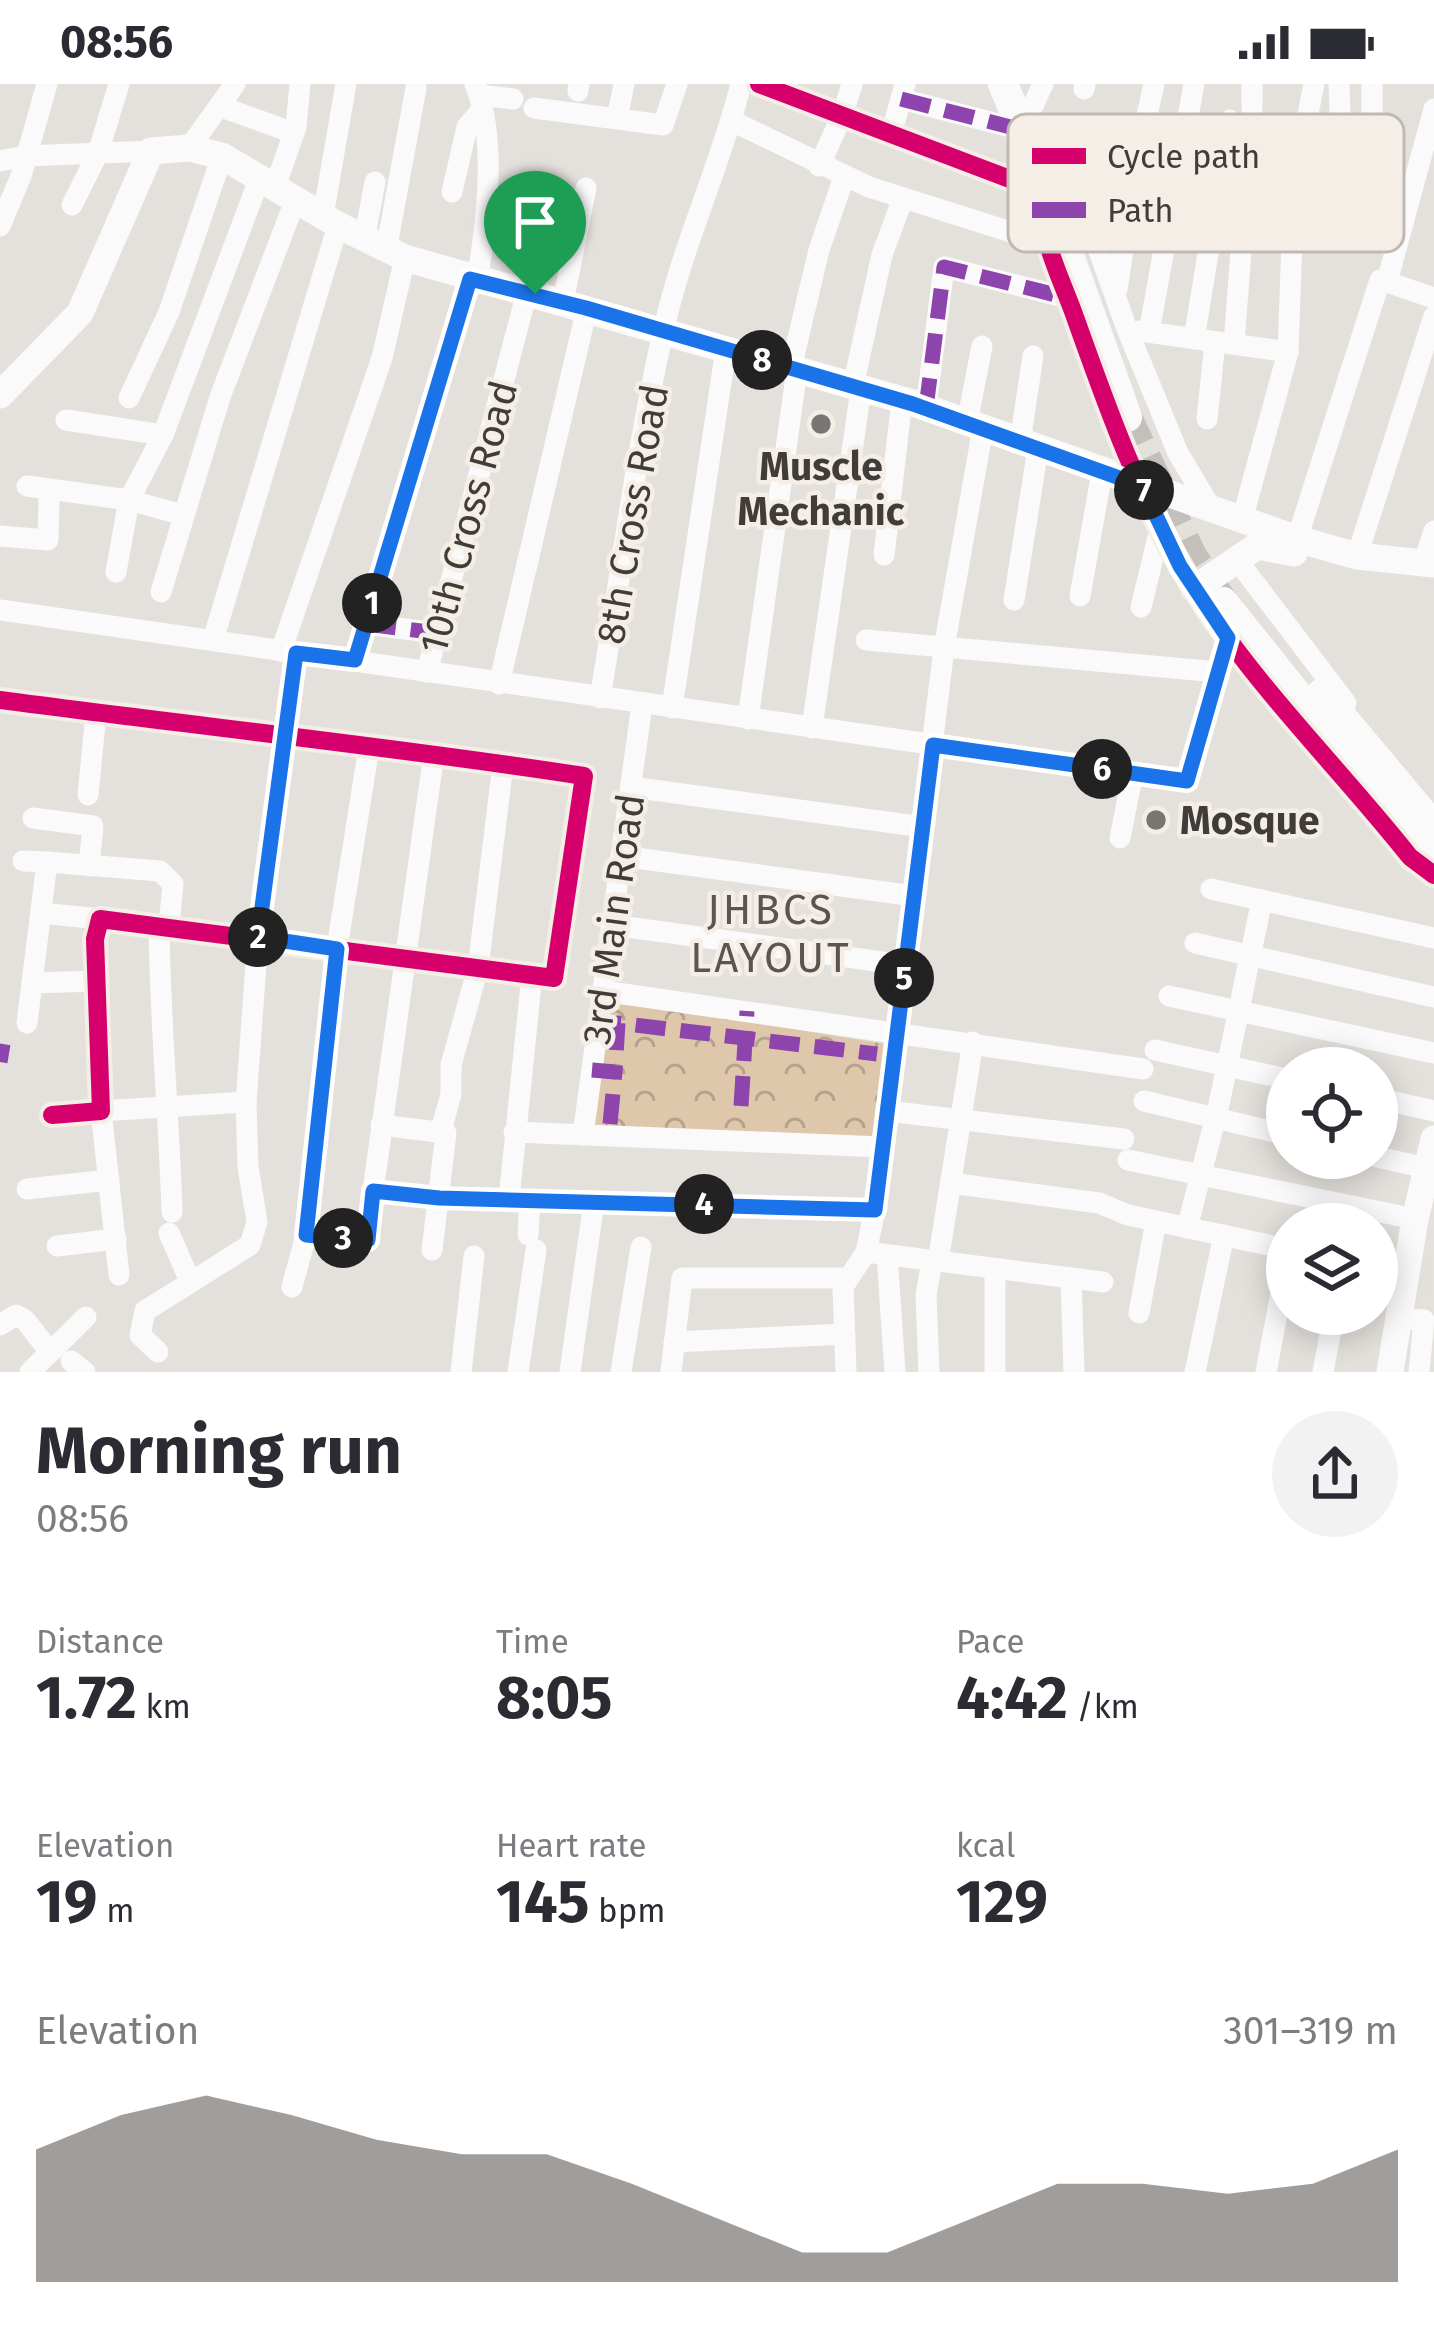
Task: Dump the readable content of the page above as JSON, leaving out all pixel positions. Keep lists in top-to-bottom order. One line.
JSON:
{"streets":{"street":["8th Cross Road","10th Cross Road","3rd Main Road"]},"districts":["JHBCS LAYOUT"],"places":["Muscle Mechanic","Mosque"],"legend":["Cycle path","Path"],"page":{"status":"08:56","pins":["8","7","1","6","2","5","4","3"],"heading":["Morning run","08:56"],"stats":[["Distance","1.72 km"],["Time","8:05"],["Pace","4:42 /km"],["Elevation","19 m"],["Heart rate","145 bpm"],["kcal","129"]],"chart":["Elevation","301–319 m"]}}
